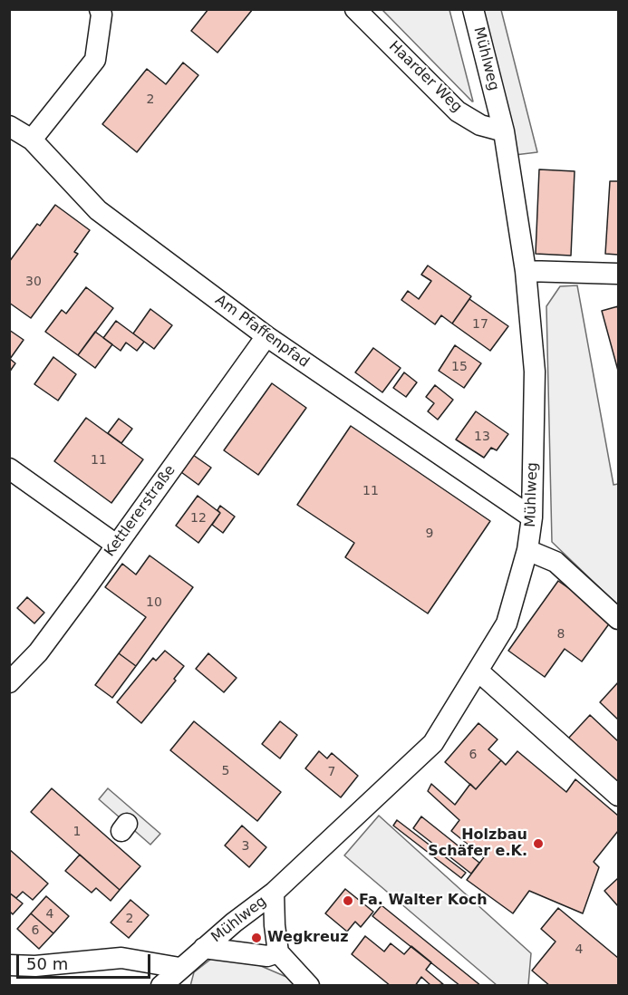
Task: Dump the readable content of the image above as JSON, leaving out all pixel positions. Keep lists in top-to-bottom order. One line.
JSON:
{"streets":{"street":["Mühlweg","Haarder Weg","Am Pfaffenpfad","Kettlererstraße"]},"crossings":[["Mühlweg","Haarder Weg"],["Mühlweg","Am Pfaffenpfad"],["Am Pfaffenpfad","Kettlererstraße"]],"places":["Holzbau Schäfer e.K.","Fa. Walter Koch","Wegkreuz"],"house_numbers":["2","30","17","15","13","11","11","12","9","10","8","6","5","7","1","3","4","2","6","4"],"scale_bar":"50 m"}
